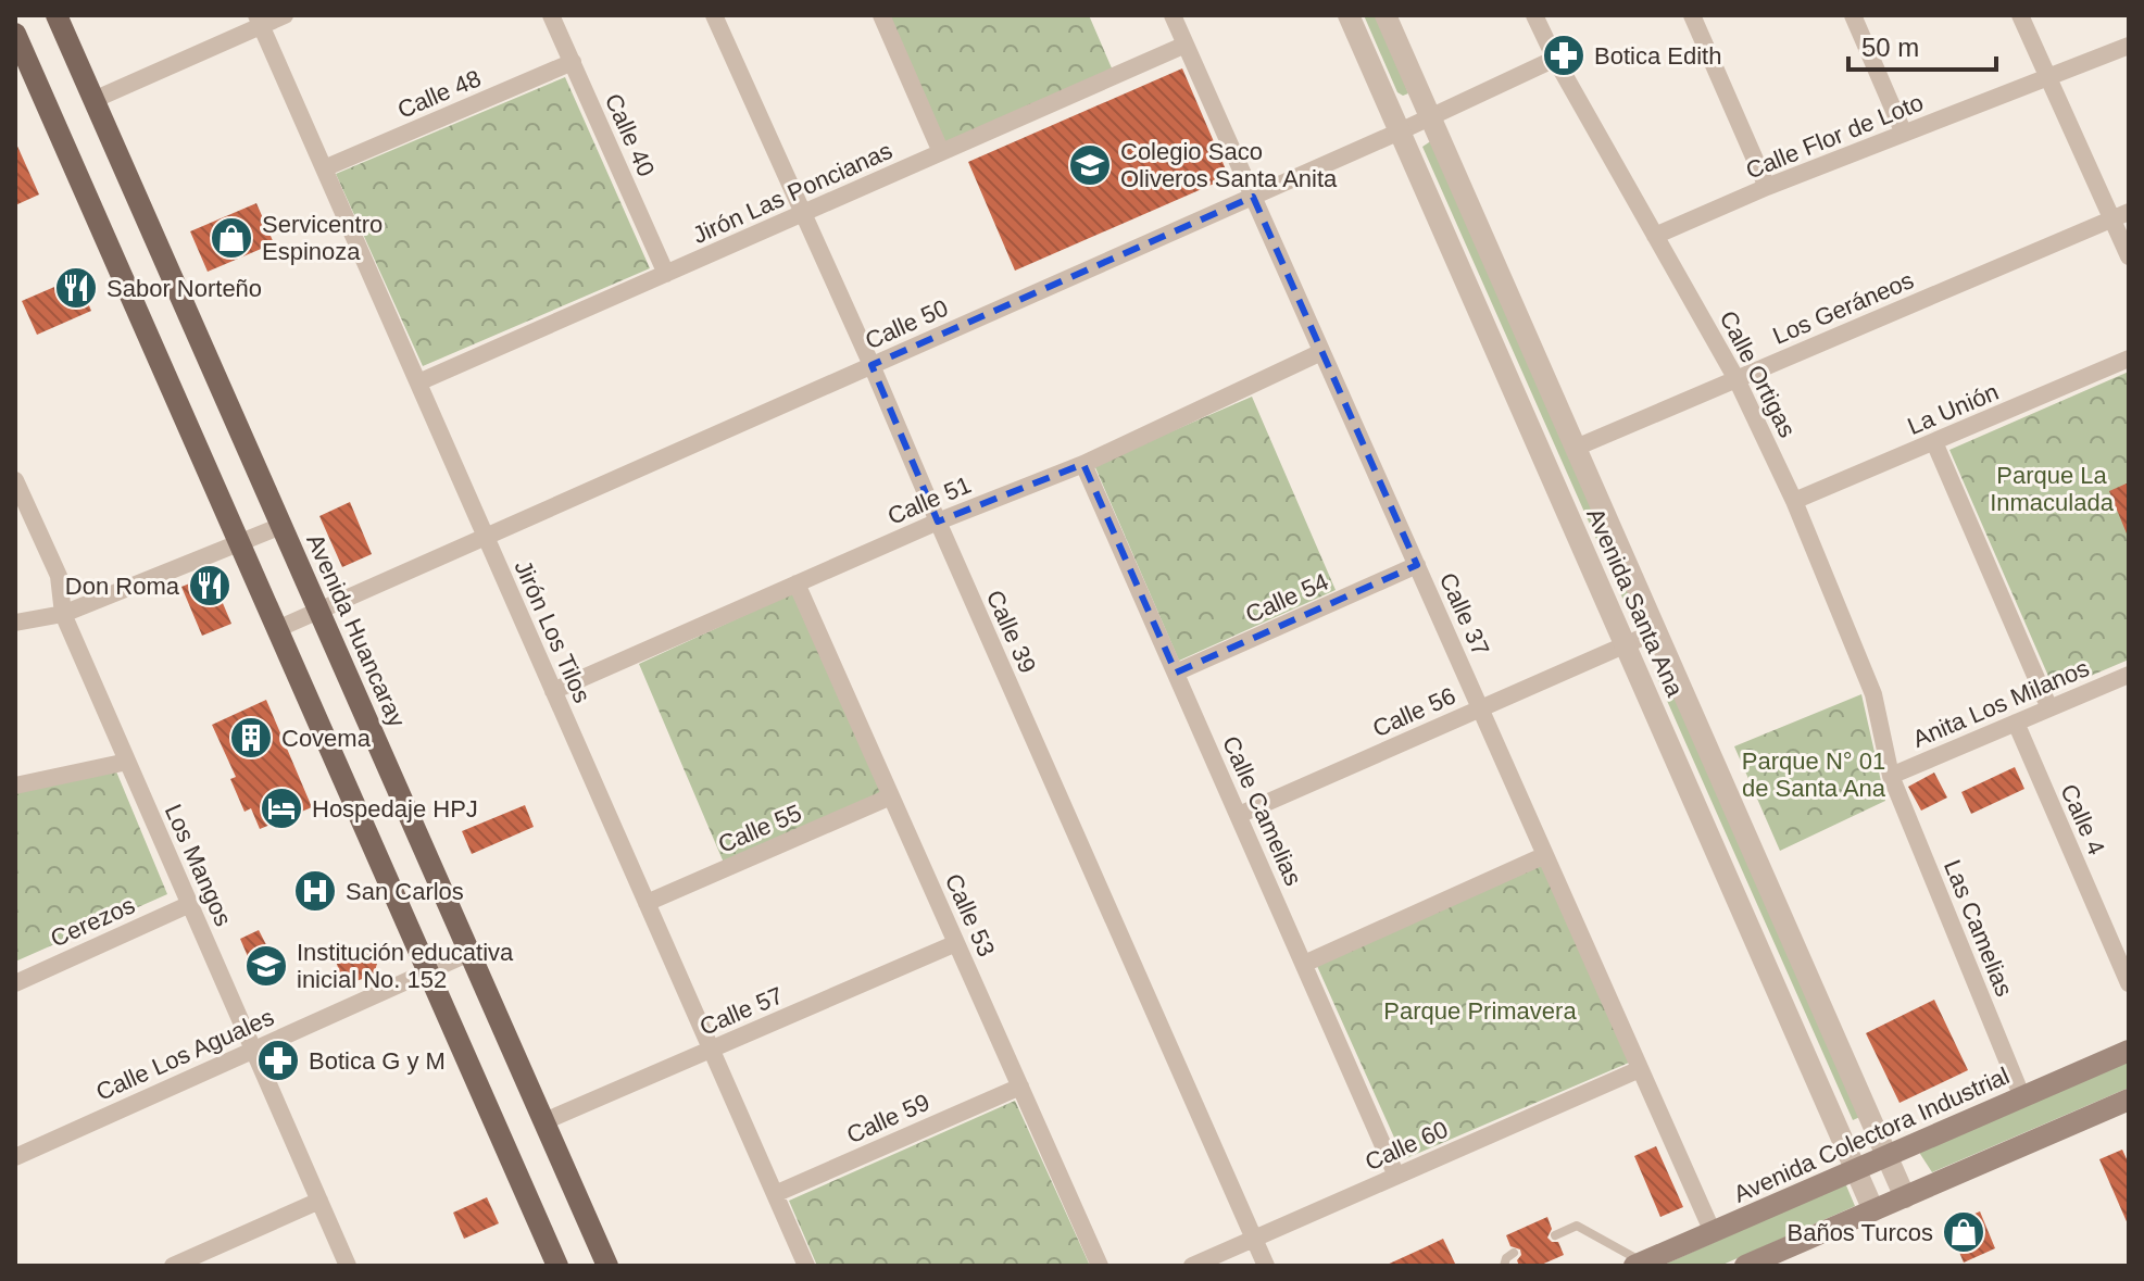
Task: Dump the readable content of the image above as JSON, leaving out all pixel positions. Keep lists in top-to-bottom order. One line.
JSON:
{"streets":{"main road":["Avenida Huancaray","Avenida Colectora Industrial"],"street":["Calle 48","Calle 40","Calle Flor de Loto","Jirón Las Poncianas","Los Geráneos","Calle 50","Calle Ortigas","La Unión","Calle 51","Calle 54","Avenida Santa Ana","Calle 37","Jirón Los Tilos","Calle 39","Anita Los Milanos","Calle 56","Calle Camelias","Calle 4","Calle 55","Los Mangos","Calle 53","Cerezos","Las Camelias","Calle 57","Calle Los Aguales","Calle 59","Calle 60"]},"crossings":[["Calle 48","Calle 40"],["Calle 48","Jirón Los Tilos"],["Calle 40","Jirón Las Poncianas"],["Calle Flor de Loto","Calle Ortigas"],["Jirón Las Poncianas","Calle 37"],["Jirón Las Poncianas","Jirón Los Tilos"],["Jirón Las Poncianas","Calle 39"],["Los Geráneos","Calle Ortigas"],["Los Geráneos","Avenida Santa Ana"],["Calle 50","Calle Ortigas"],["Calle 50","Avenida Santa Ana"],["Calle 50","Calle 37"],["Calle 50","Avenida Huancaray"],["Calle 50","Jirón Los Tilos"],["Calle 50","Calle 39"],["Calle Ortigas","La Unión"],["Calle Ortigas","Anita Los Milanos"],["Calle Ortigas","Las Camelias"],["Calle 51","Calle 37"],["Calle 51","Jirón Los Tilos"],["Calle 51","Calle 39"],["Calle 51","Calle Camelias"],["Calle 51","Calle 53"],["Calle 54","Calle 37"],["Calle 54","Calle Camelias"],["Avenida Santa Ana","Calle 56"],["Avenida Santa Ana","Avenida Colectora Industrial"],["Calle 37","Calle 56"],["Calle 37","Avenida Colectora Industrial"],["Calle 37","Calle 60"],["Avenida Huancaray","Calle 57"],["Avenida Huancaray","Calle Los Aguales"],["Jirón Los Tilos","Calle 55"],["Jirón Los Tilos","Calle 57"],["Jirón Los Tilos","Calle 59"],["Calle 39","Calle 60"],["Anita Los Milanos","Calle 4"],["Anita Los Milanos","Las Camelias"],["Calle 56","Calle Camelias"],["Calle Camelias","Calle 60"],["Calle 55","Calle 53"],["Los Mangos","Cerezos"],["Los Mangos","Calle Los Aguales"],["Calle 53","Calle 57"],["Calle 53","Calle 59"],["Las Camelias","Avenida Colectora Industrial"]],"parks":["Parque La Inmaculada","Parque N° 01 de Santa Ana","Parque Primavera"],"places":{"pharmacy":["Botica Edith","Botica G y M"],"school or university":["Colegio Saco Oliveros Santa Anita","Institución educativa inicial No. 152"],"shop":["Servicentro Espinoza","Baños Turcos"],"restaurant":["Sabor Norteño","Don Roma"],"building":["Covema"],"hotel":["Hospedaje HPJ"],"hospital":["San Carlos"]},"scale_bar":"50 m"}
